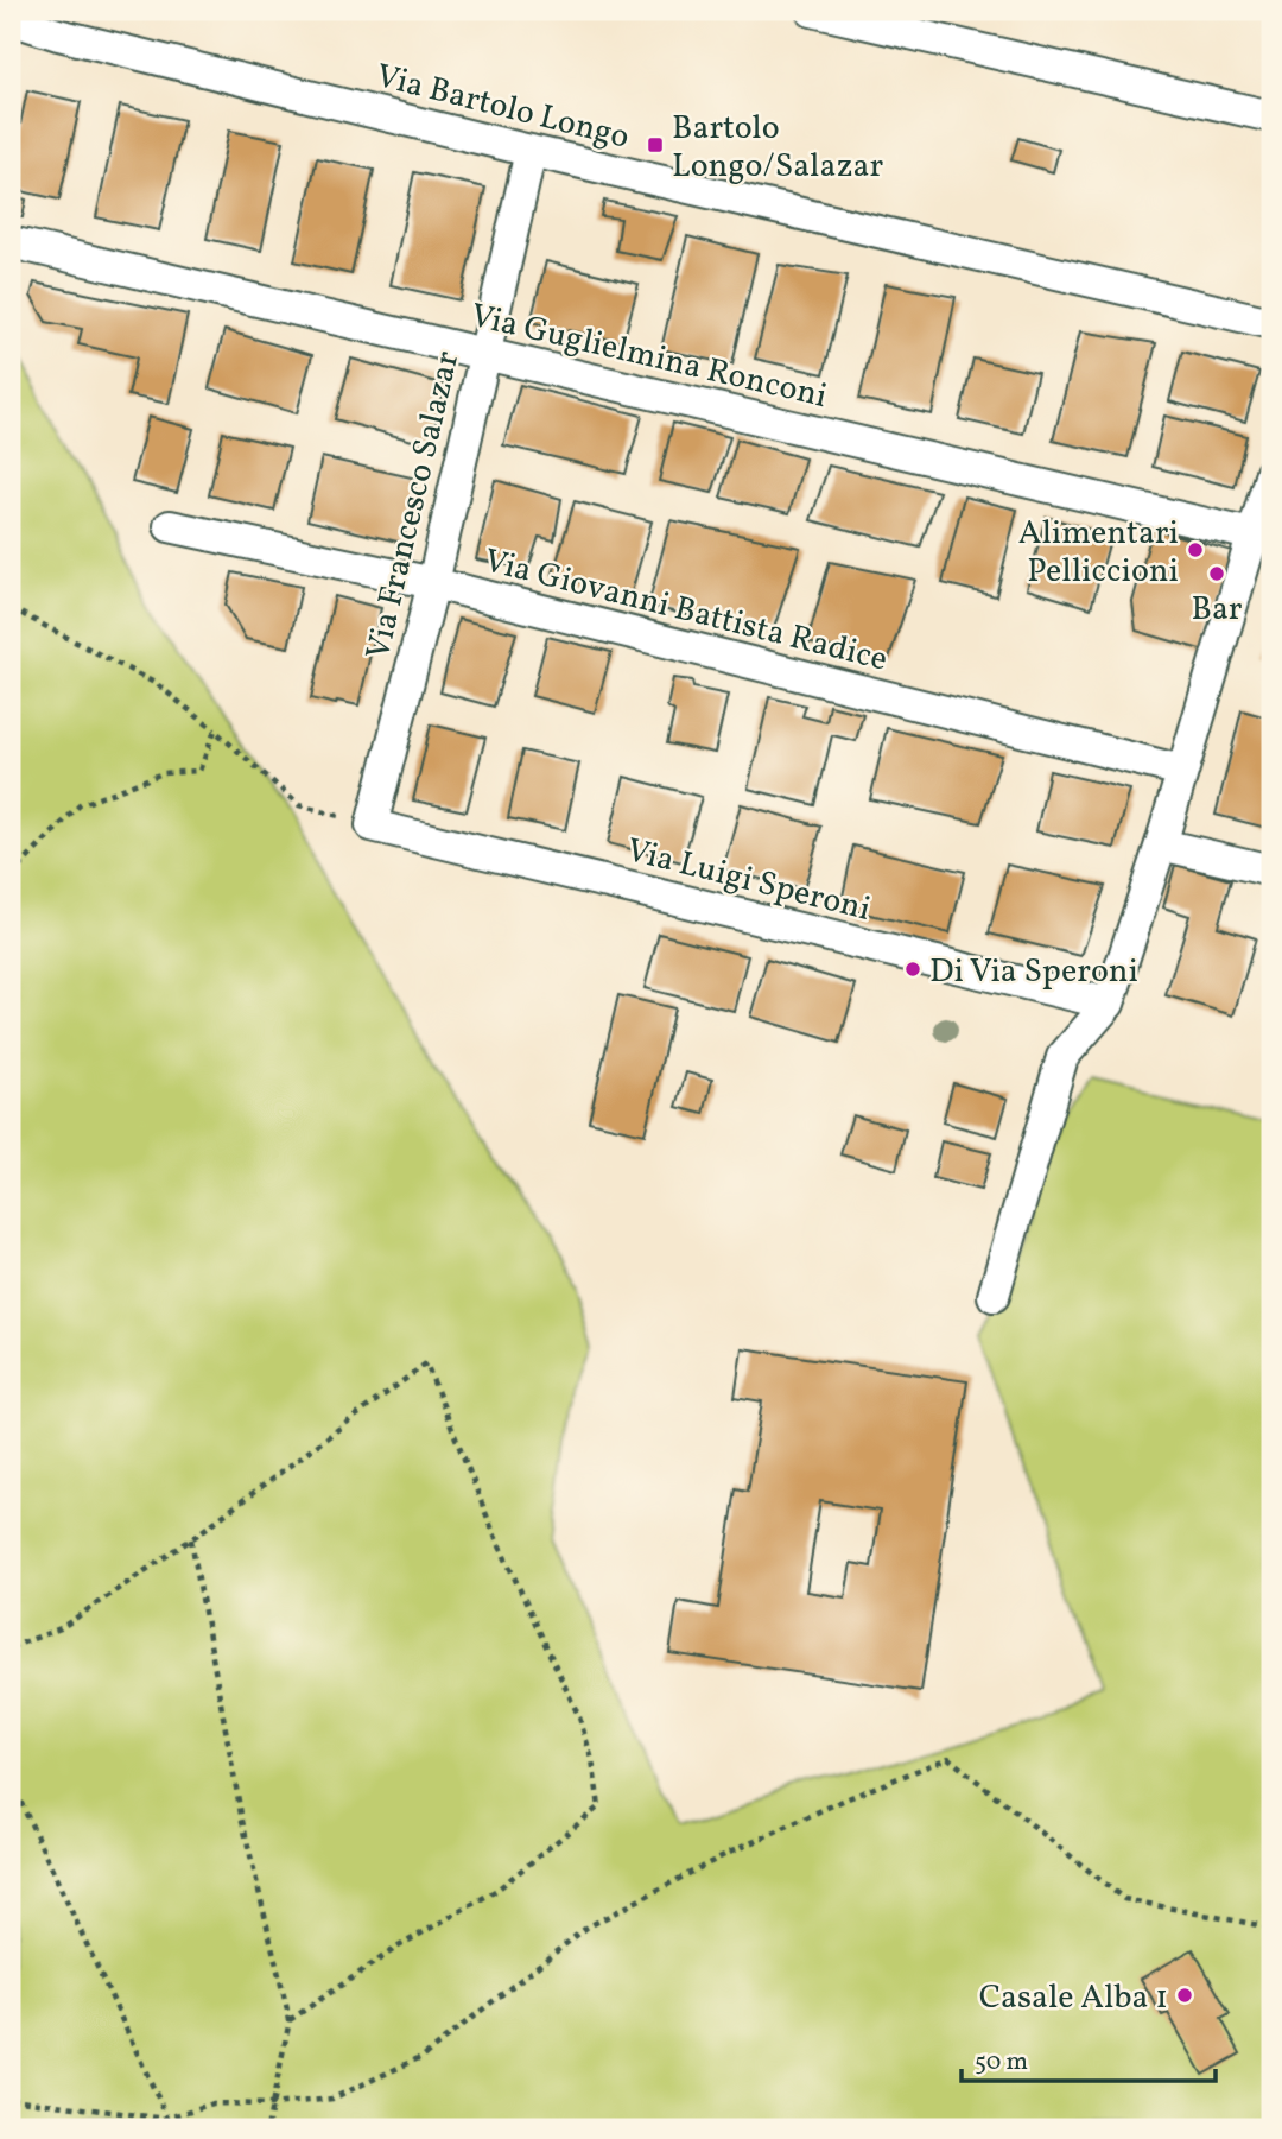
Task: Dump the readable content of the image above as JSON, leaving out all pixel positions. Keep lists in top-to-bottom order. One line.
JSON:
{"streets":{"street":["Via Bartolo Longo","Via Guglielmina Ronconi","Via Francesco Salazar","Via Giovanni Battista Radice","Via Luigi Speroni"]},"crossings":[["Via Bartolo Longo","Via Francesco Salazar"],["Via Guglielmina Ronconi","Via Francesco Salazar"],["Via Francesco Salazar","Via Giovanni Battista Radice"],["Via Francesco Salazar","Via Luigi Speroni"]],"places":{"transit":["Bartolo Longo/Salazar"],"other":["Alimentari Pelliccioni","Bar","Di Via Speroni","Casale Alba 1"]},"scale_bar":"50 m"}
